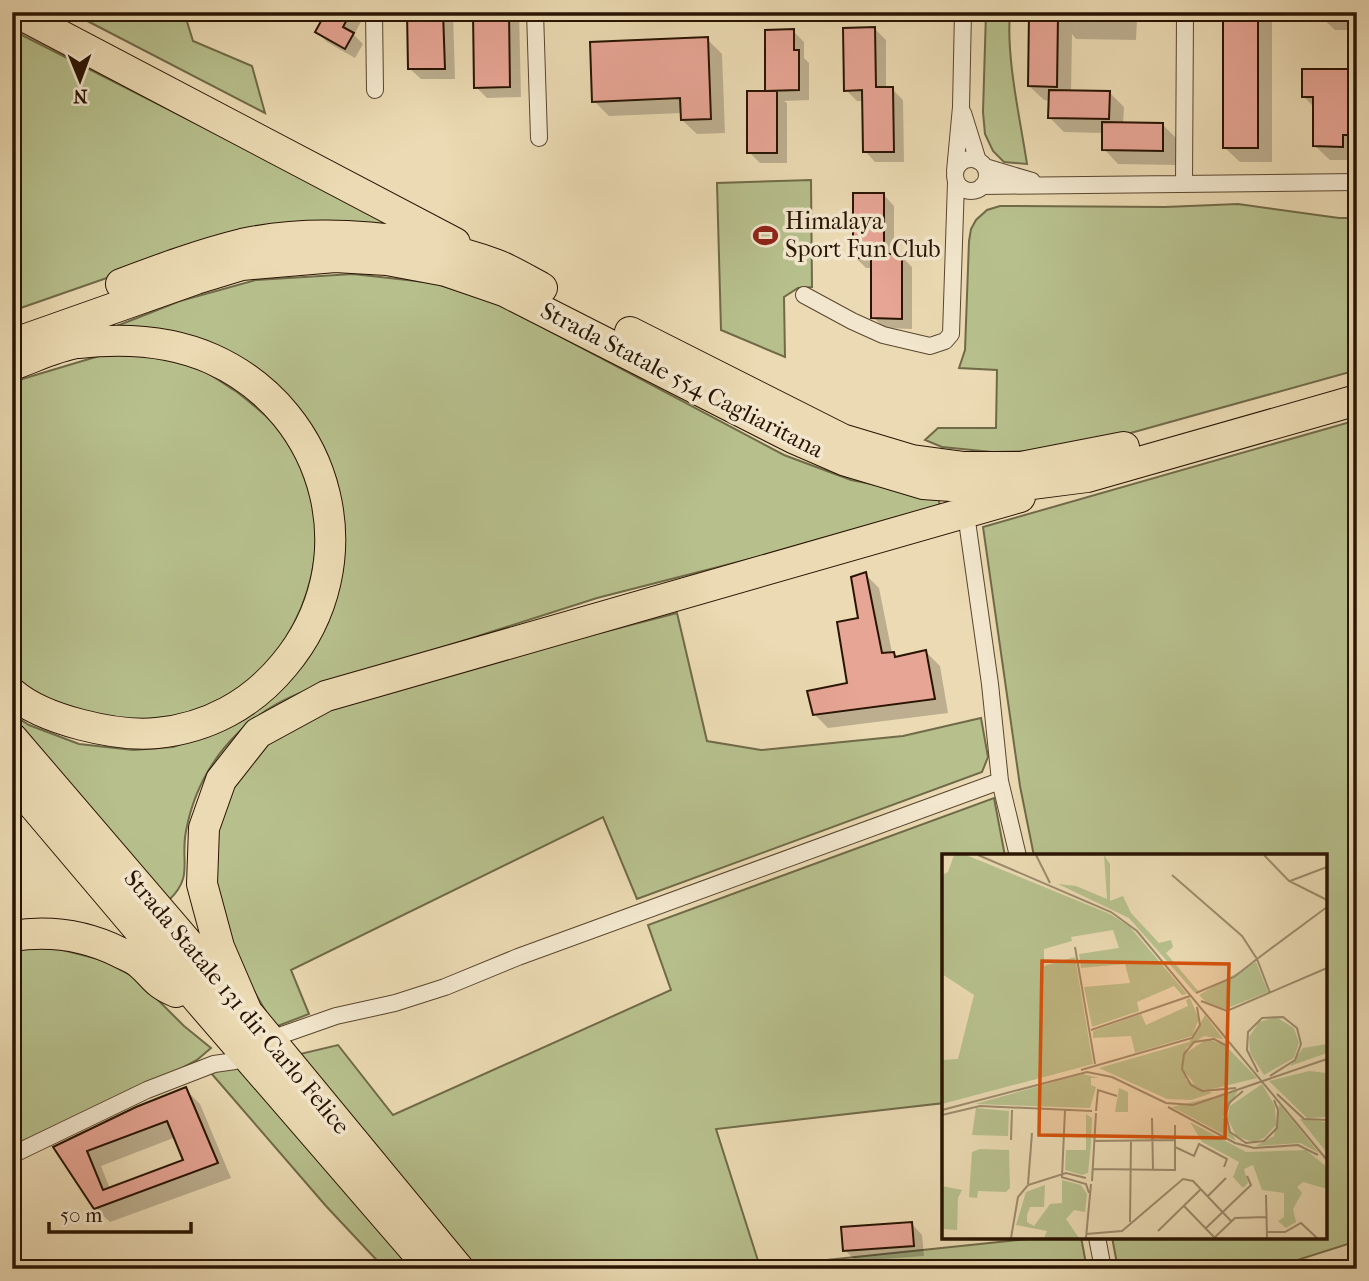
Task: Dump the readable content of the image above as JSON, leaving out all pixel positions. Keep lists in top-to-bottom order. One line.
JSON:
{"streets":{"highway":["Strada Statale 554 Cagliaritana","Strada Statale 131 dir Carlo Felice"]},"places":{"sports":["Himalaya Sport Fun Club"]},"scale_bar":"50 m","north":"bottom"}
